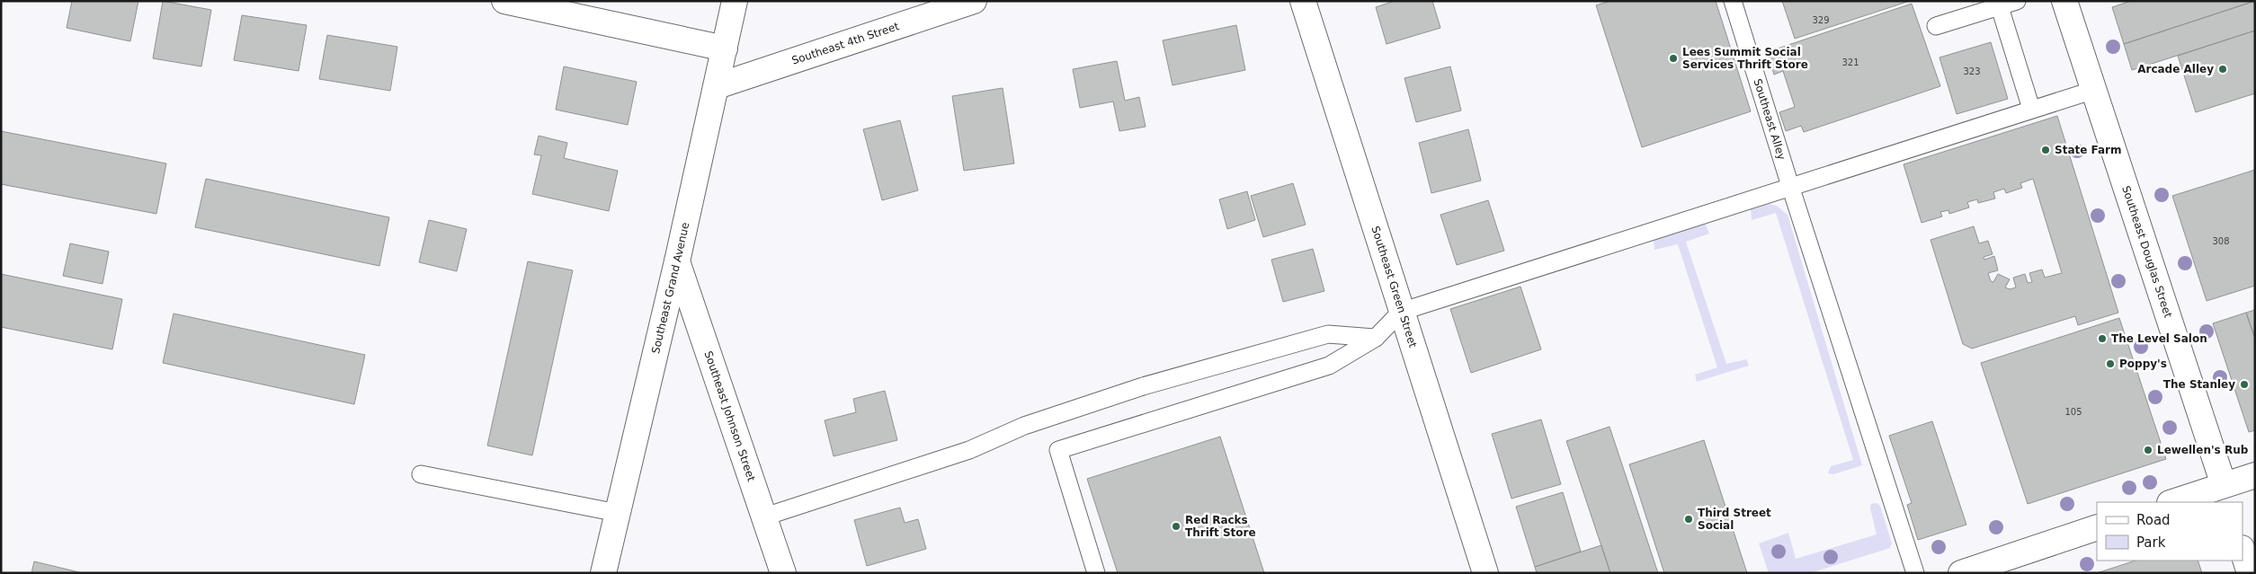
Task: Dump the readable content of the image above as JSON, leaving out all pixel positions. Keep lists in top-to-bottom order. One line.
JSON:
{"streets":{"street":["Southeast 4th Street","Southeast Douglas Street","Southeast Grand Avenue","Southeast Green Street","Southeast Johnson Street"],"lane":["Southeast Alley"]},"crossings":[["Southeast 4th Street","Southeast Grand Avenue"],["Southeast Grand Avenue","Southeast Johnson Street"]],"places":["Lees Summit Social Services Thrift Store","Arcade Alley","State Farm","The Level Salon","Poppy's","The Stanley","Lewellen's Rub","Third Street Social","Red Racks Thrift Store"],"house_numbers":["329","321","323","308","105"],"legend":["Road","Park"]}
